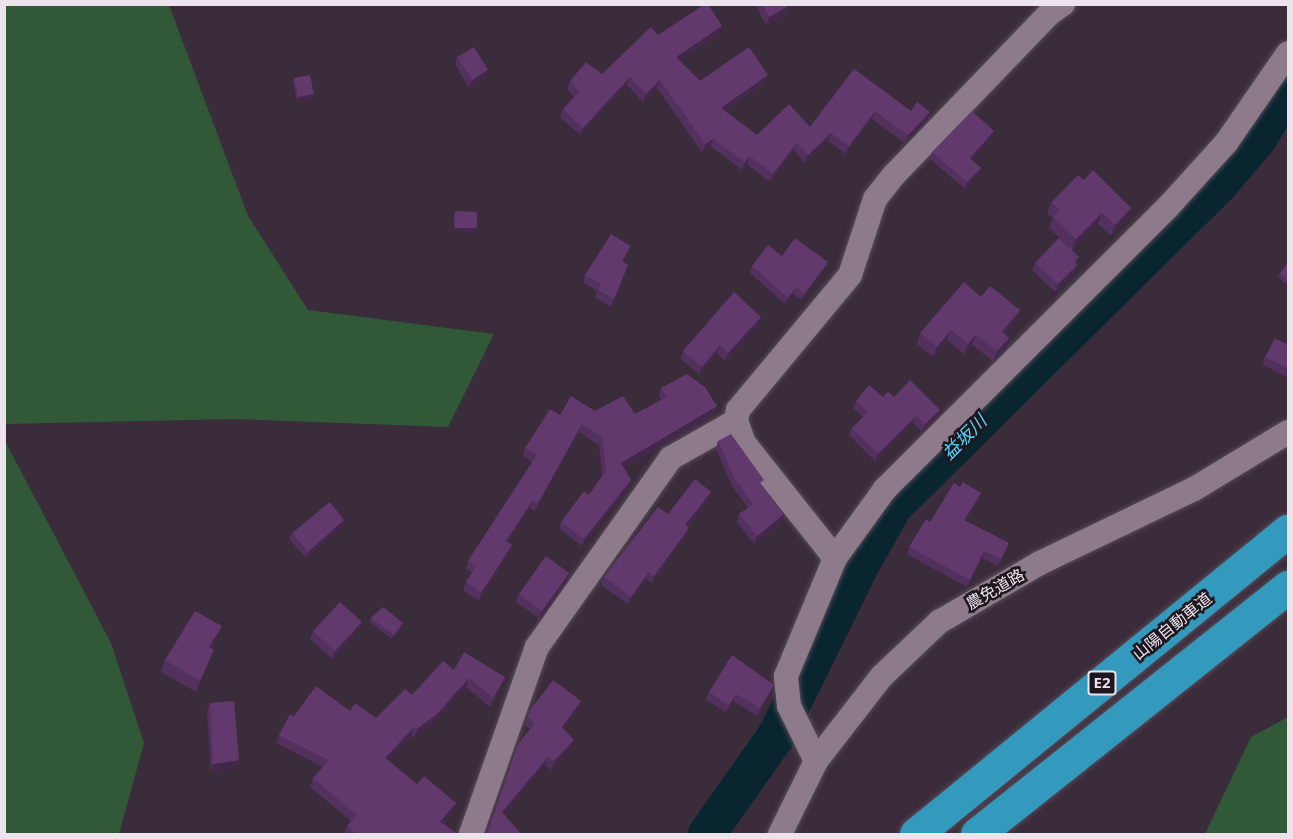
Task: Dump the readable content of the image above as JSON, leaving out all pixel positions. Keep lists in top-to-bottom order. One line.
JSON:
{"streets":{"highway":["山陽自動車道","E2"],"street":["農免道路"]},"water":["益坂川"]}
